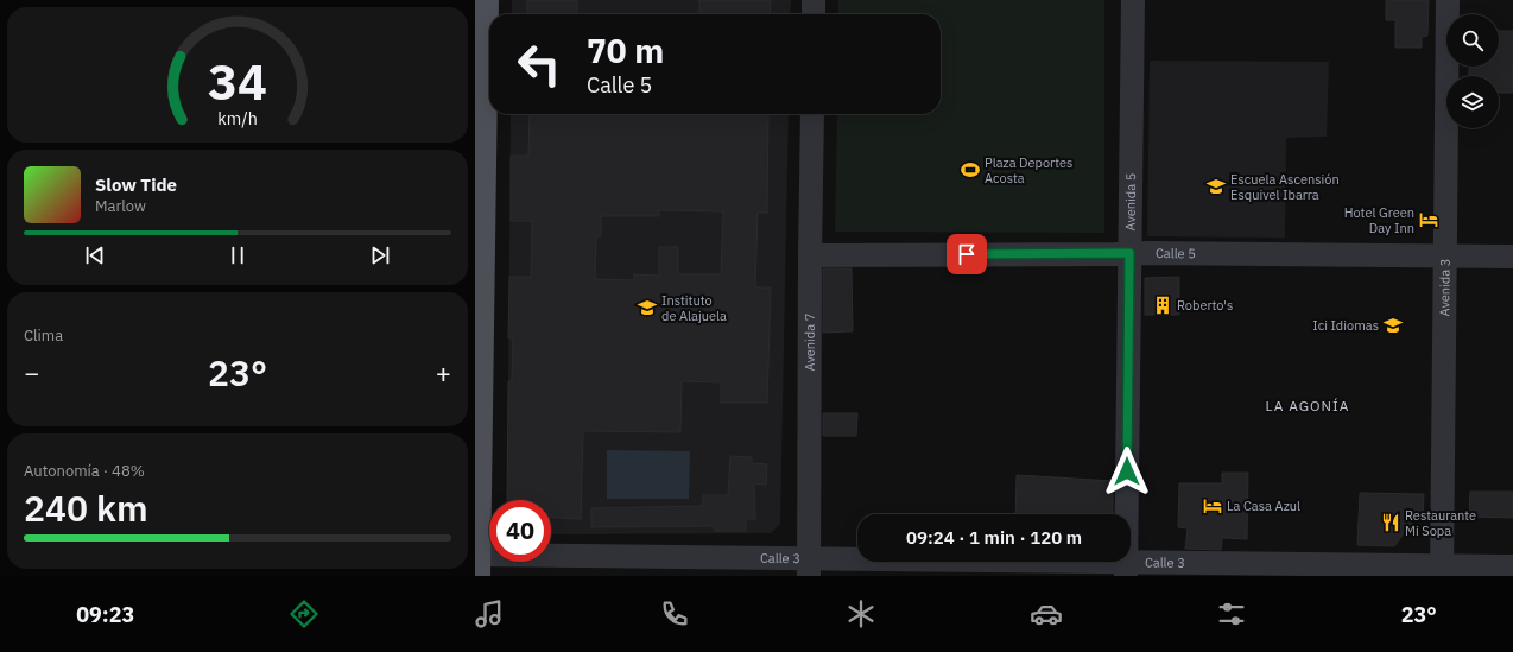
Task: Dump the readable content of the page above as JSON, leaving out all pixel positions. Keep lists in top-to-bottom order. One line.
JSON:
{"streets":{"street":["Avenida 5","Calle 5","Avenida 3","Avenida 7","Calle 3"]},"crossings":[["Avenida 5","Calle 5"],["Avenida 5","Calle 3"],["Calle 5","Avenida 3"],["Calle 5","Avenida 7"],["Avenida 3","Calle 3"],["Avenida 7","Calle 3"]],"districts":["LA AGONÍA"],"places":{"sports":["Plaza Deportes Acosta"],"school or university":["Escuela Ascensión Esquivel Ibarra","Instituto de Alajuela","Ici Idiomas"],"hotel":["Hotel Green Day Inn","La Casa Azul"],"building":["Roberto's"],"restaurant":["Restaurante Mi Sopa"]},"page":{"turn":["70 m","Calle 5"],"song":["Slow Tide","Marlow"],"tile":["Clima",["Autonomía · 48%","240 km"]],"heat":["−","23°","+"],"limit":"40","trip":"09:24 · 1 min · 120 m","tabs":["09:23","23°"],"gauge":["34","km/h"]}}
